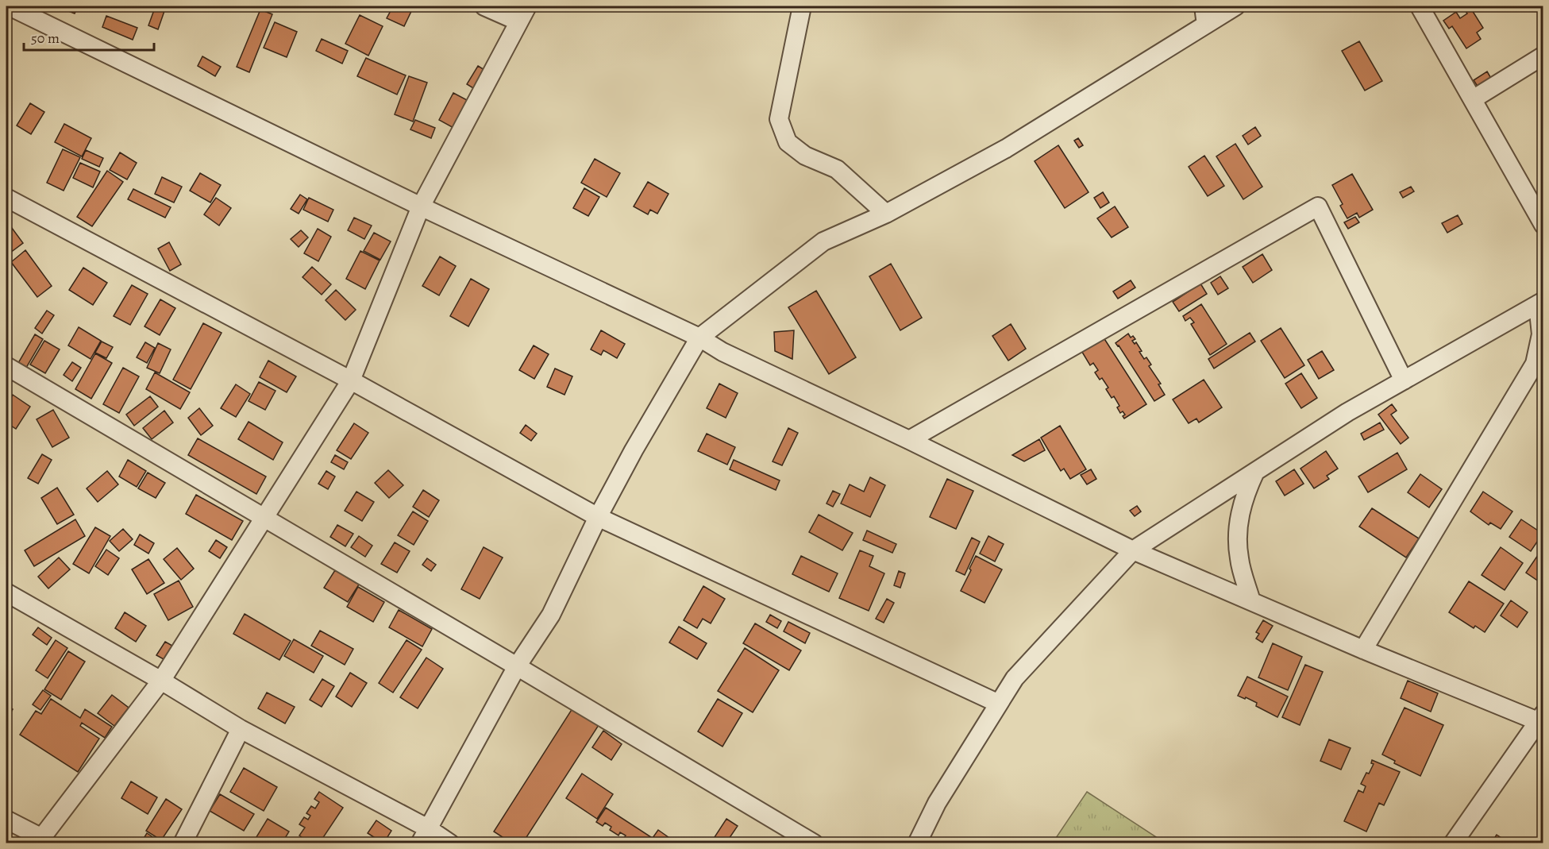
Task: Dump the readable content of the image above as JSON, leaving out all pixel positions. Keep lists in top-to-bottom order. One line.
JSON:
{"scale_bar":"50 m"}
